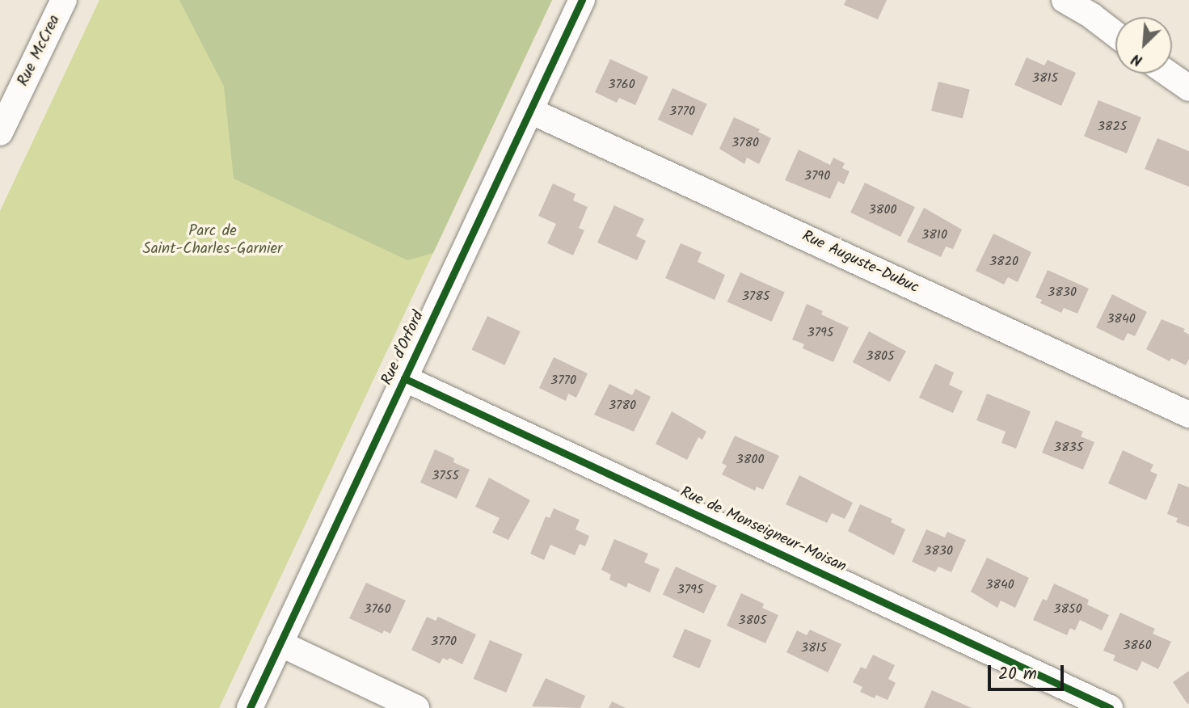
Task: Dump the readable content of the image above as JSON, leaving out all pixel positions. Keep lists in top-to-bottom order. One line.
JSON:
{"streets":{"street":["Rue McCrea","Rue Auguste-Dubuc","Rue d'Orford","Rue de Monseigneur-Moisan"]},"crossings":[["Rue Auguste-Dubuc","Rue d'Orford"],["Rue d'Orford","Rue de Monseigneur-Moisan"]],"parks":["Parc de Saint-Charles-Garnier"],"house_numbers":["3815","3760","3770","3825","3780","3790","3800","3810","3820","3830","3785","3840","3795","3805","3770","3780","3835","3800","3755","3830","3840","3795","3760","3850","3805","3770","3860","3815"],"scale_bar":"20 m","north":"bottom left"}
